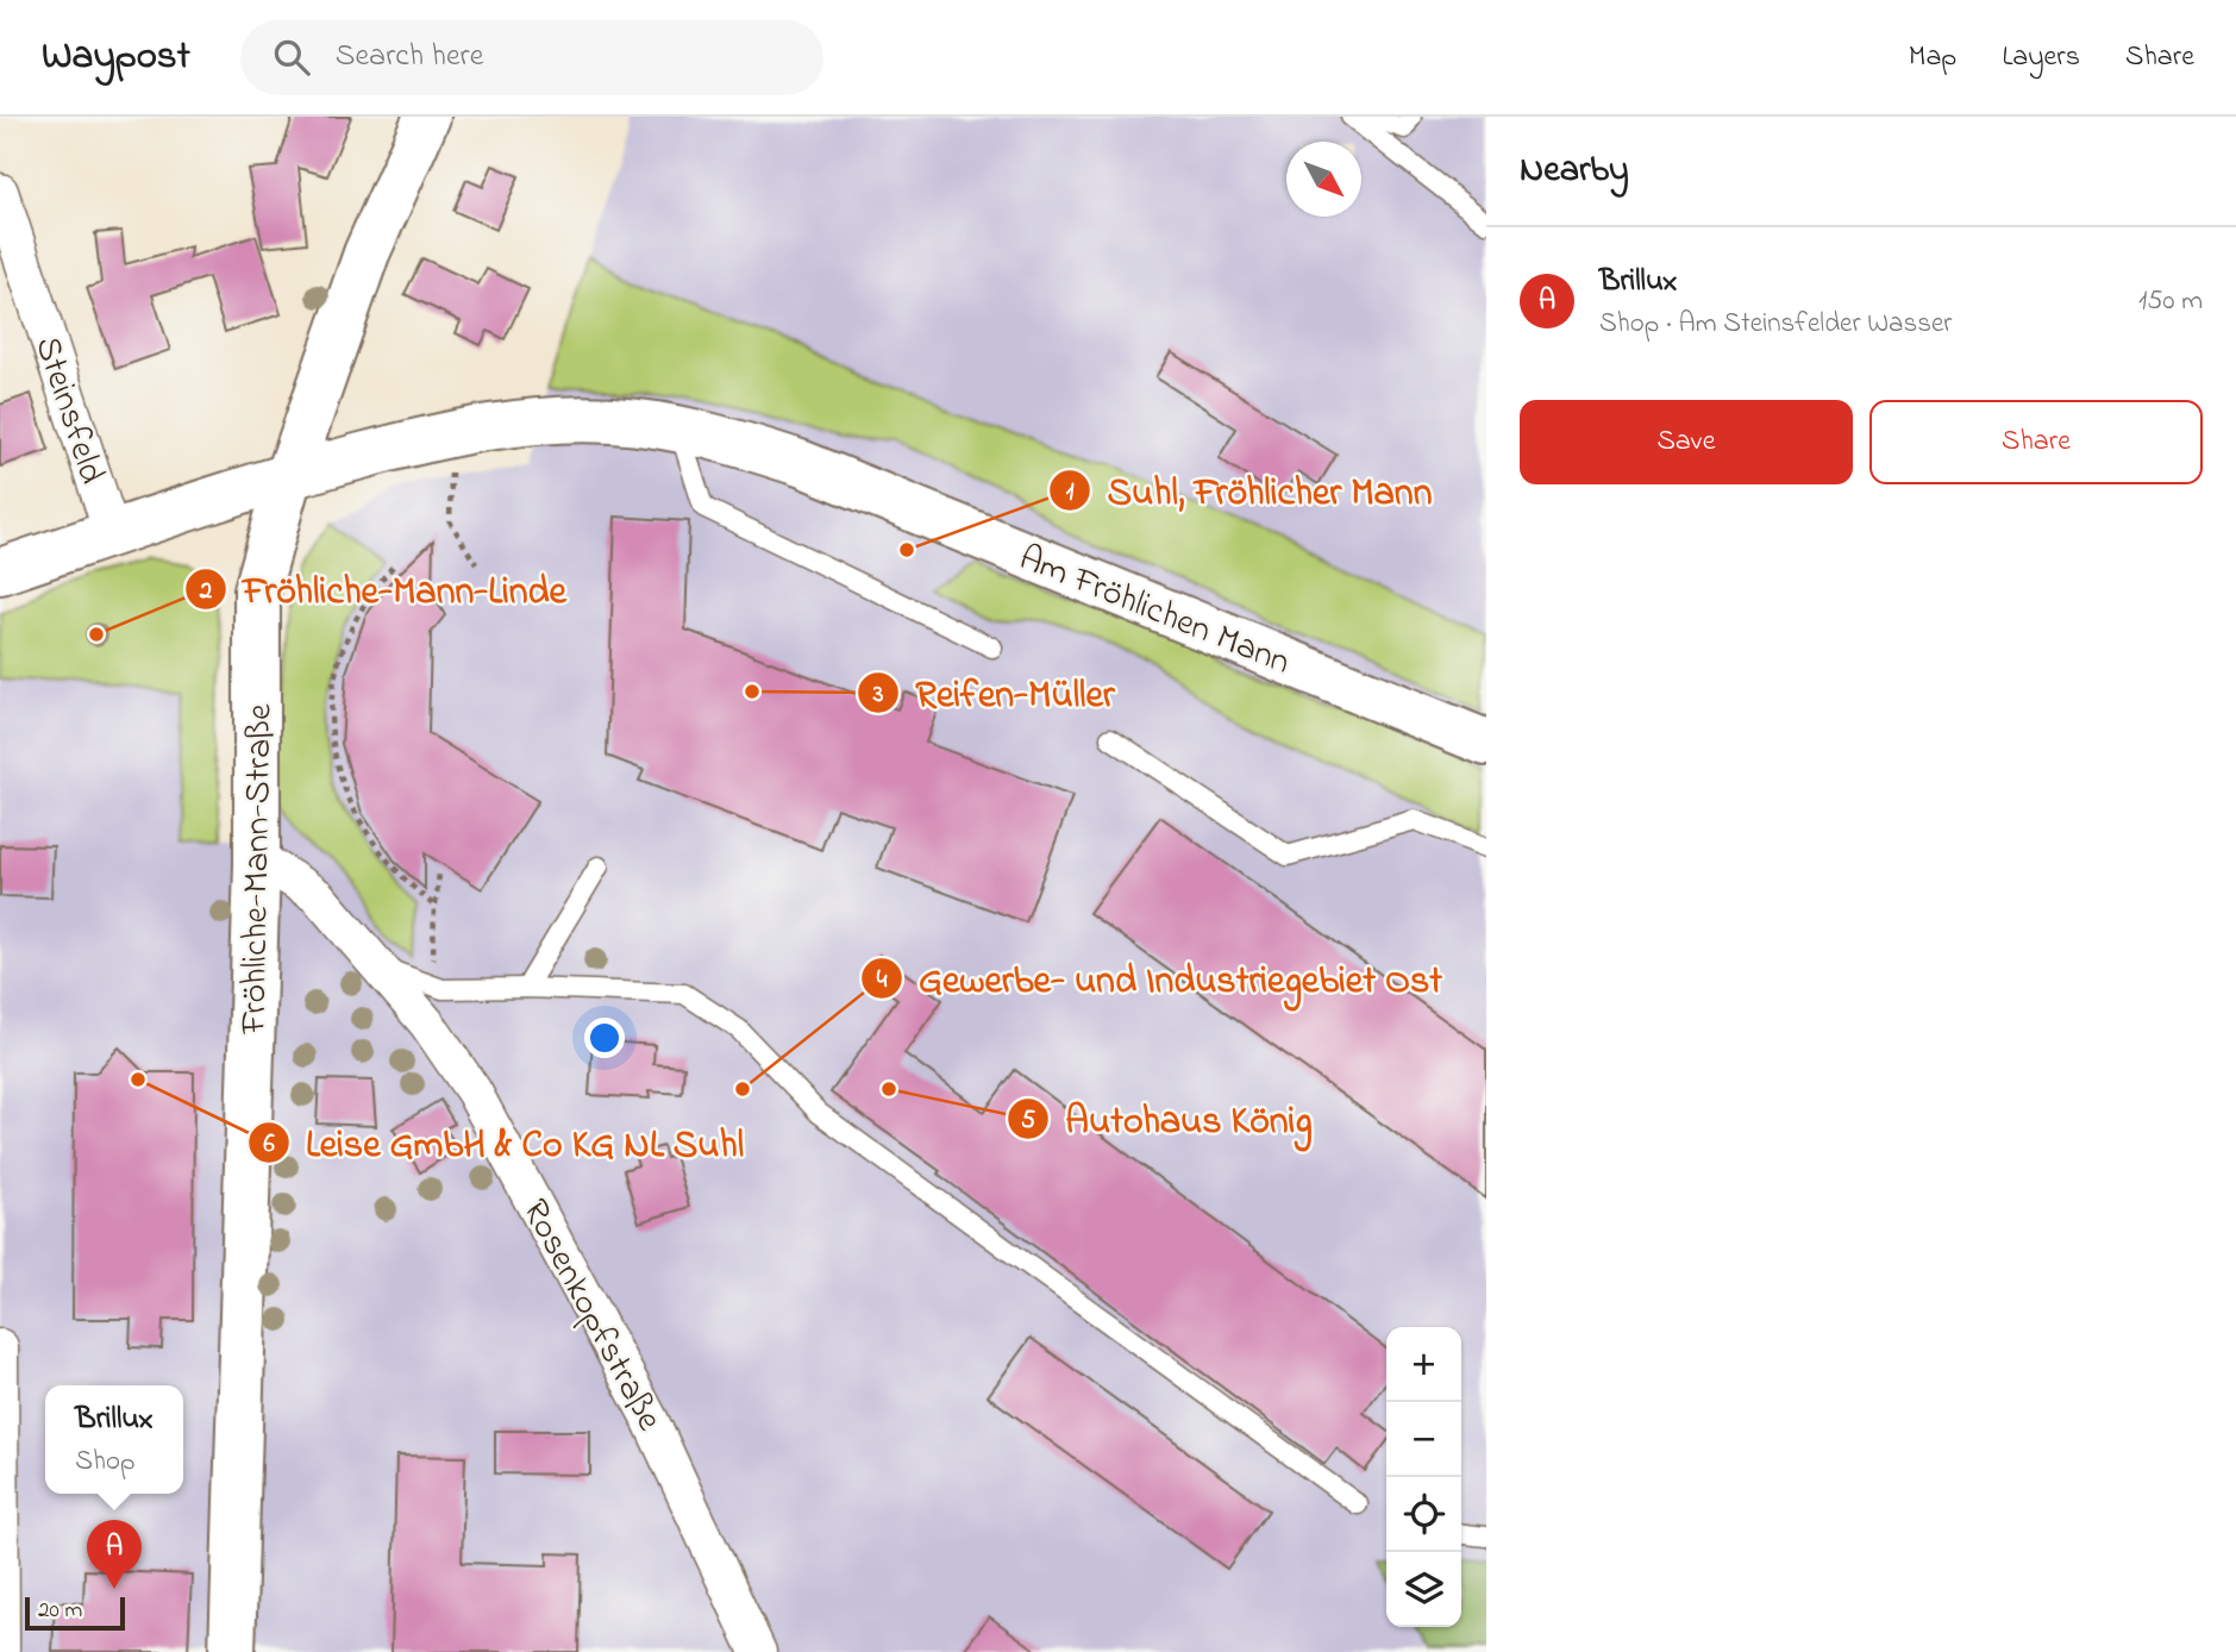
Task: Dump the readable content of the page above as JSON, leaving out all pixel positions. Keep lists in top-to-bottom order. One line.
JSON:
{"streets":{"street":["Steinsfeld","Am Fröhlichen Mann","Fröhliche-Mann-Straße","Rosenkopfstraße"]},"crossings":[["Steinsfeld","Am Fröhlichen Mann"],["Am Fröhlichen Mann","Fröhliche-Mann-Straße"],["Fröhliche-Mann-Straße","Rosenkopfstraße"]],"places":["Suhl, Fröhlicher Mann","Fröhliche-Mann-Linde","Reifen-Müller","Leise GmbH & Co KG NL Suhl","Gewerbe- und Industriegebiet Ost","Autohaus König"],"scale_bar":"20 m","north":"bottom right","page":{"header":"Waypost","search":"Search here","nav":["Map","Layers","Share"],"heading":"Nearby","list":[{"mark":"A","name":"Brillux","note":"Shop · Am Steinsfelder Wasser","value":"150 m"}],"buttons":["Save","Share"],"map_buttons":["+","−"],"popup":["Brillux","Shop"],"pins":"A","scale":"20 m"}}
